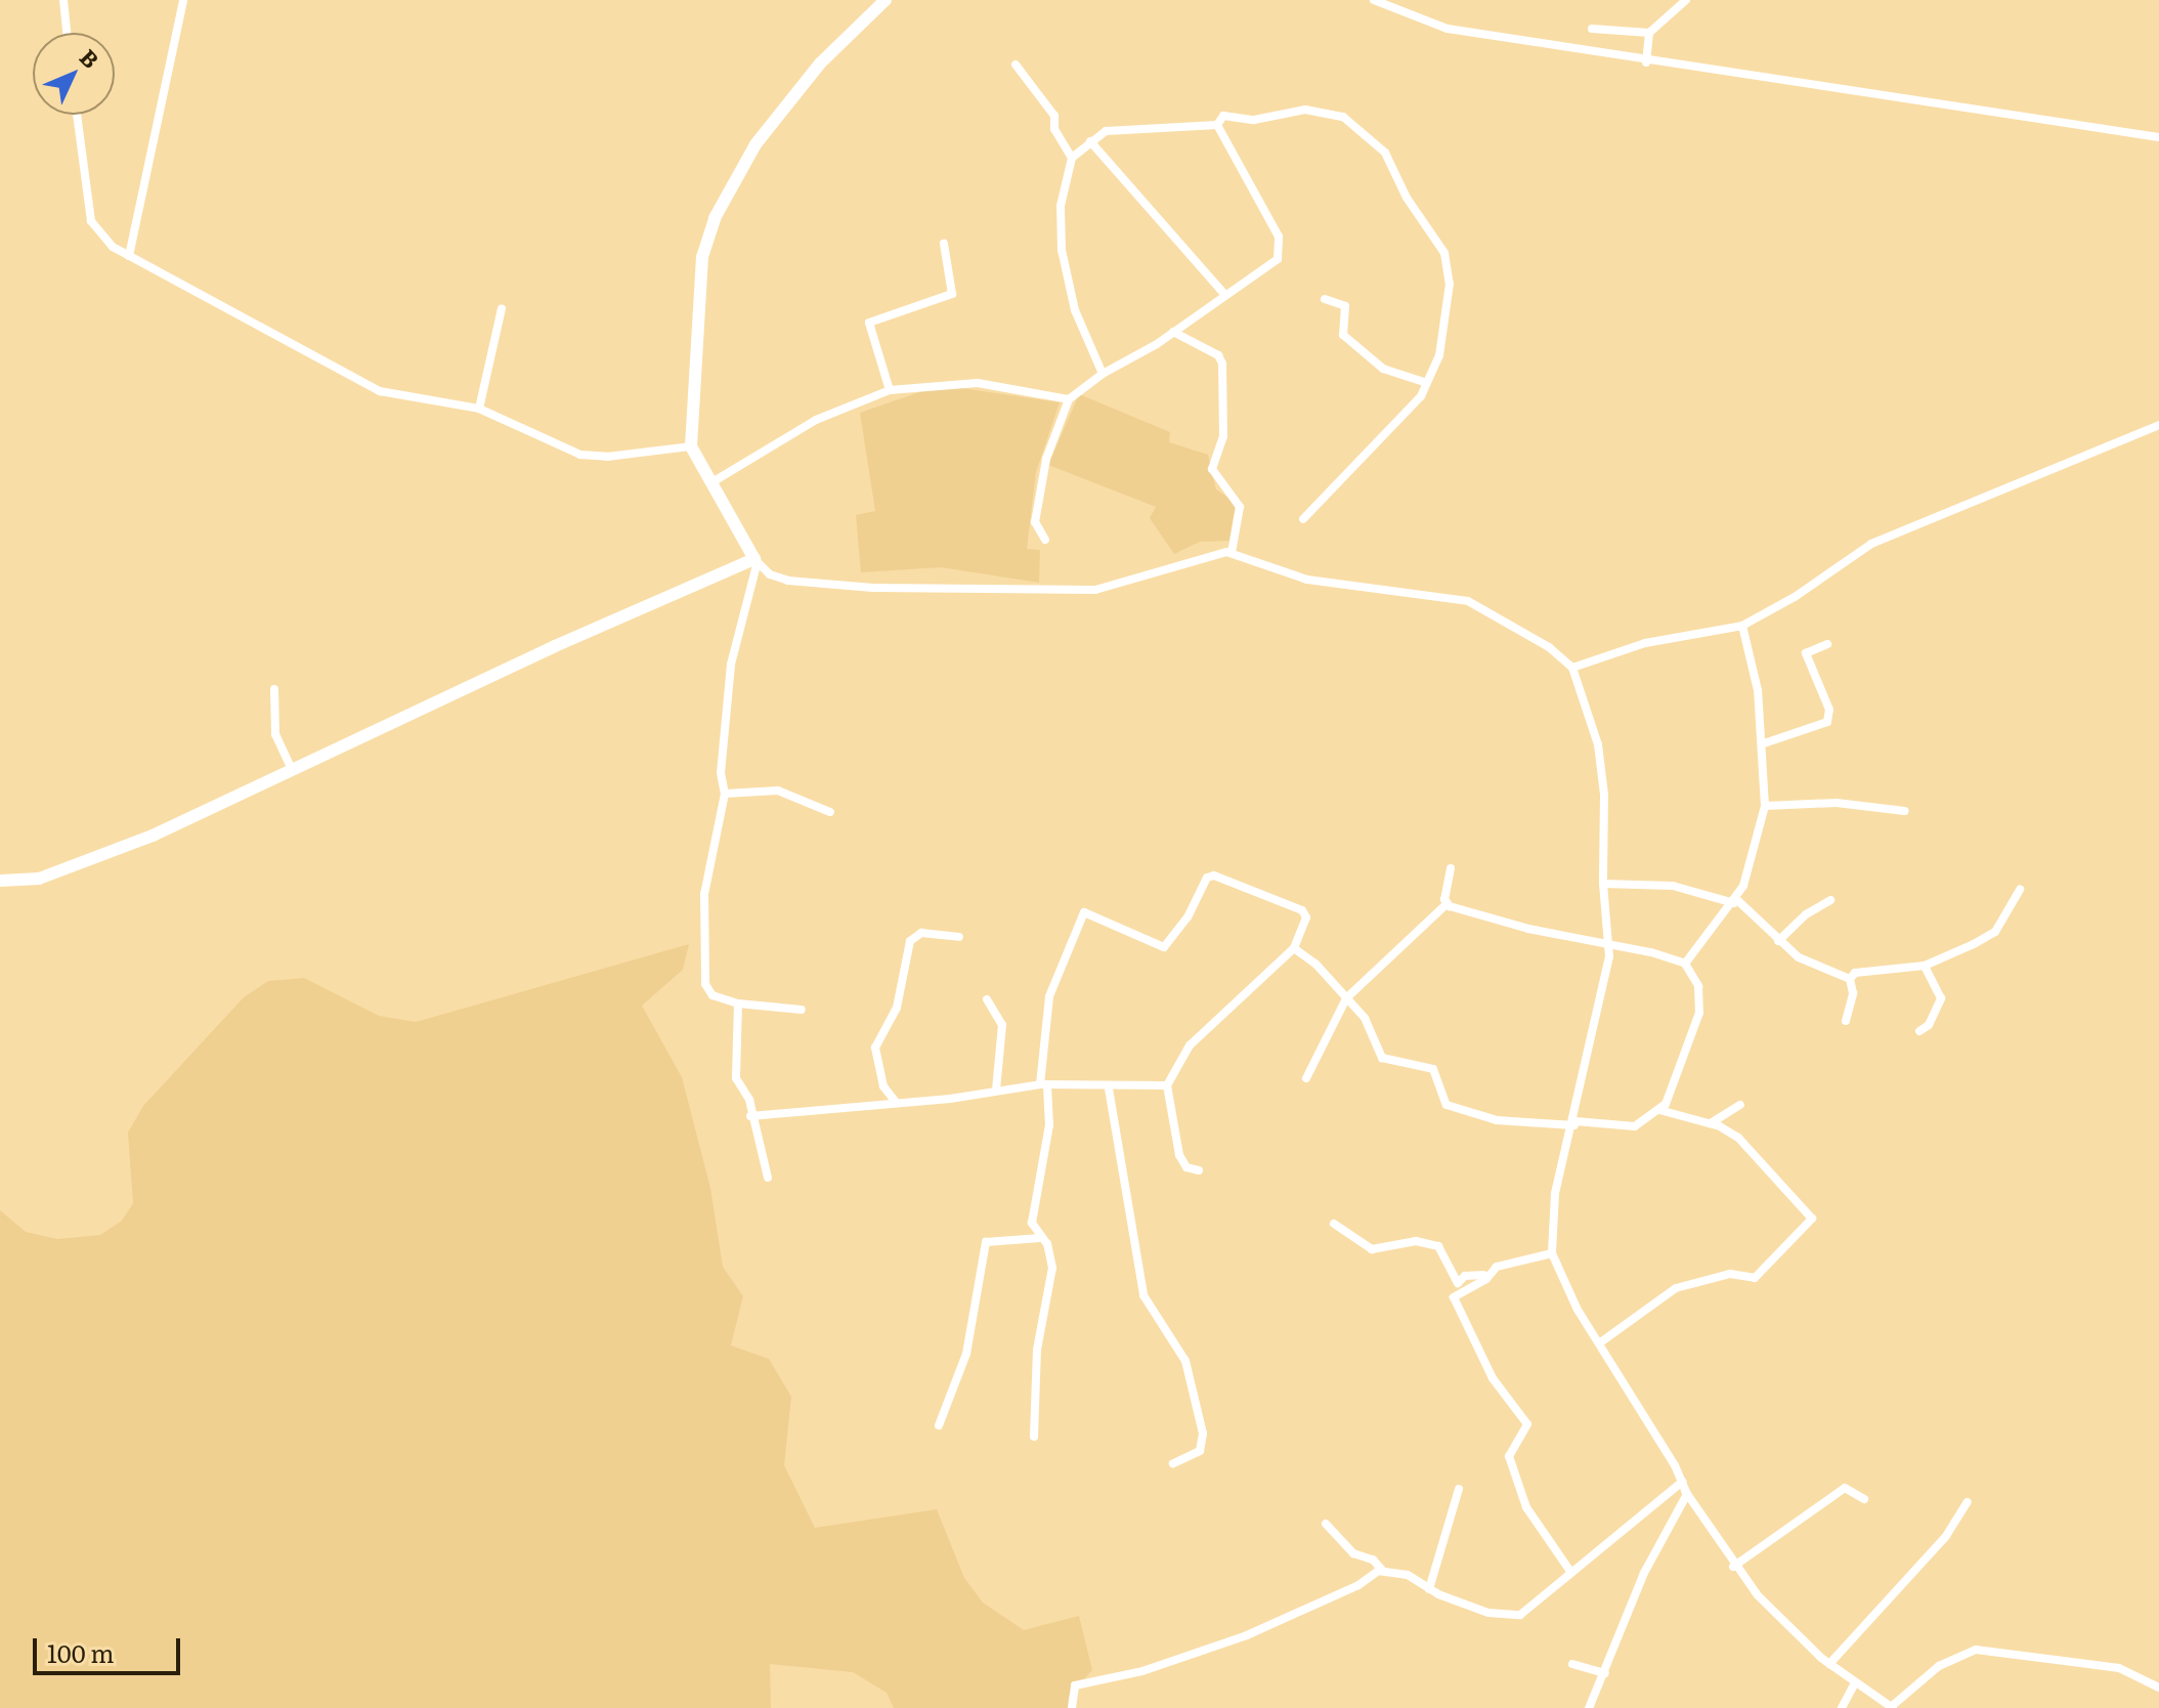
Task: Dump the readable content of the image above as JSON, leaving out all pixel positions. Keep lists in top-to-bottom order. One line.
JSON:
{"scale_bar":"100 m","north":"top right"}
